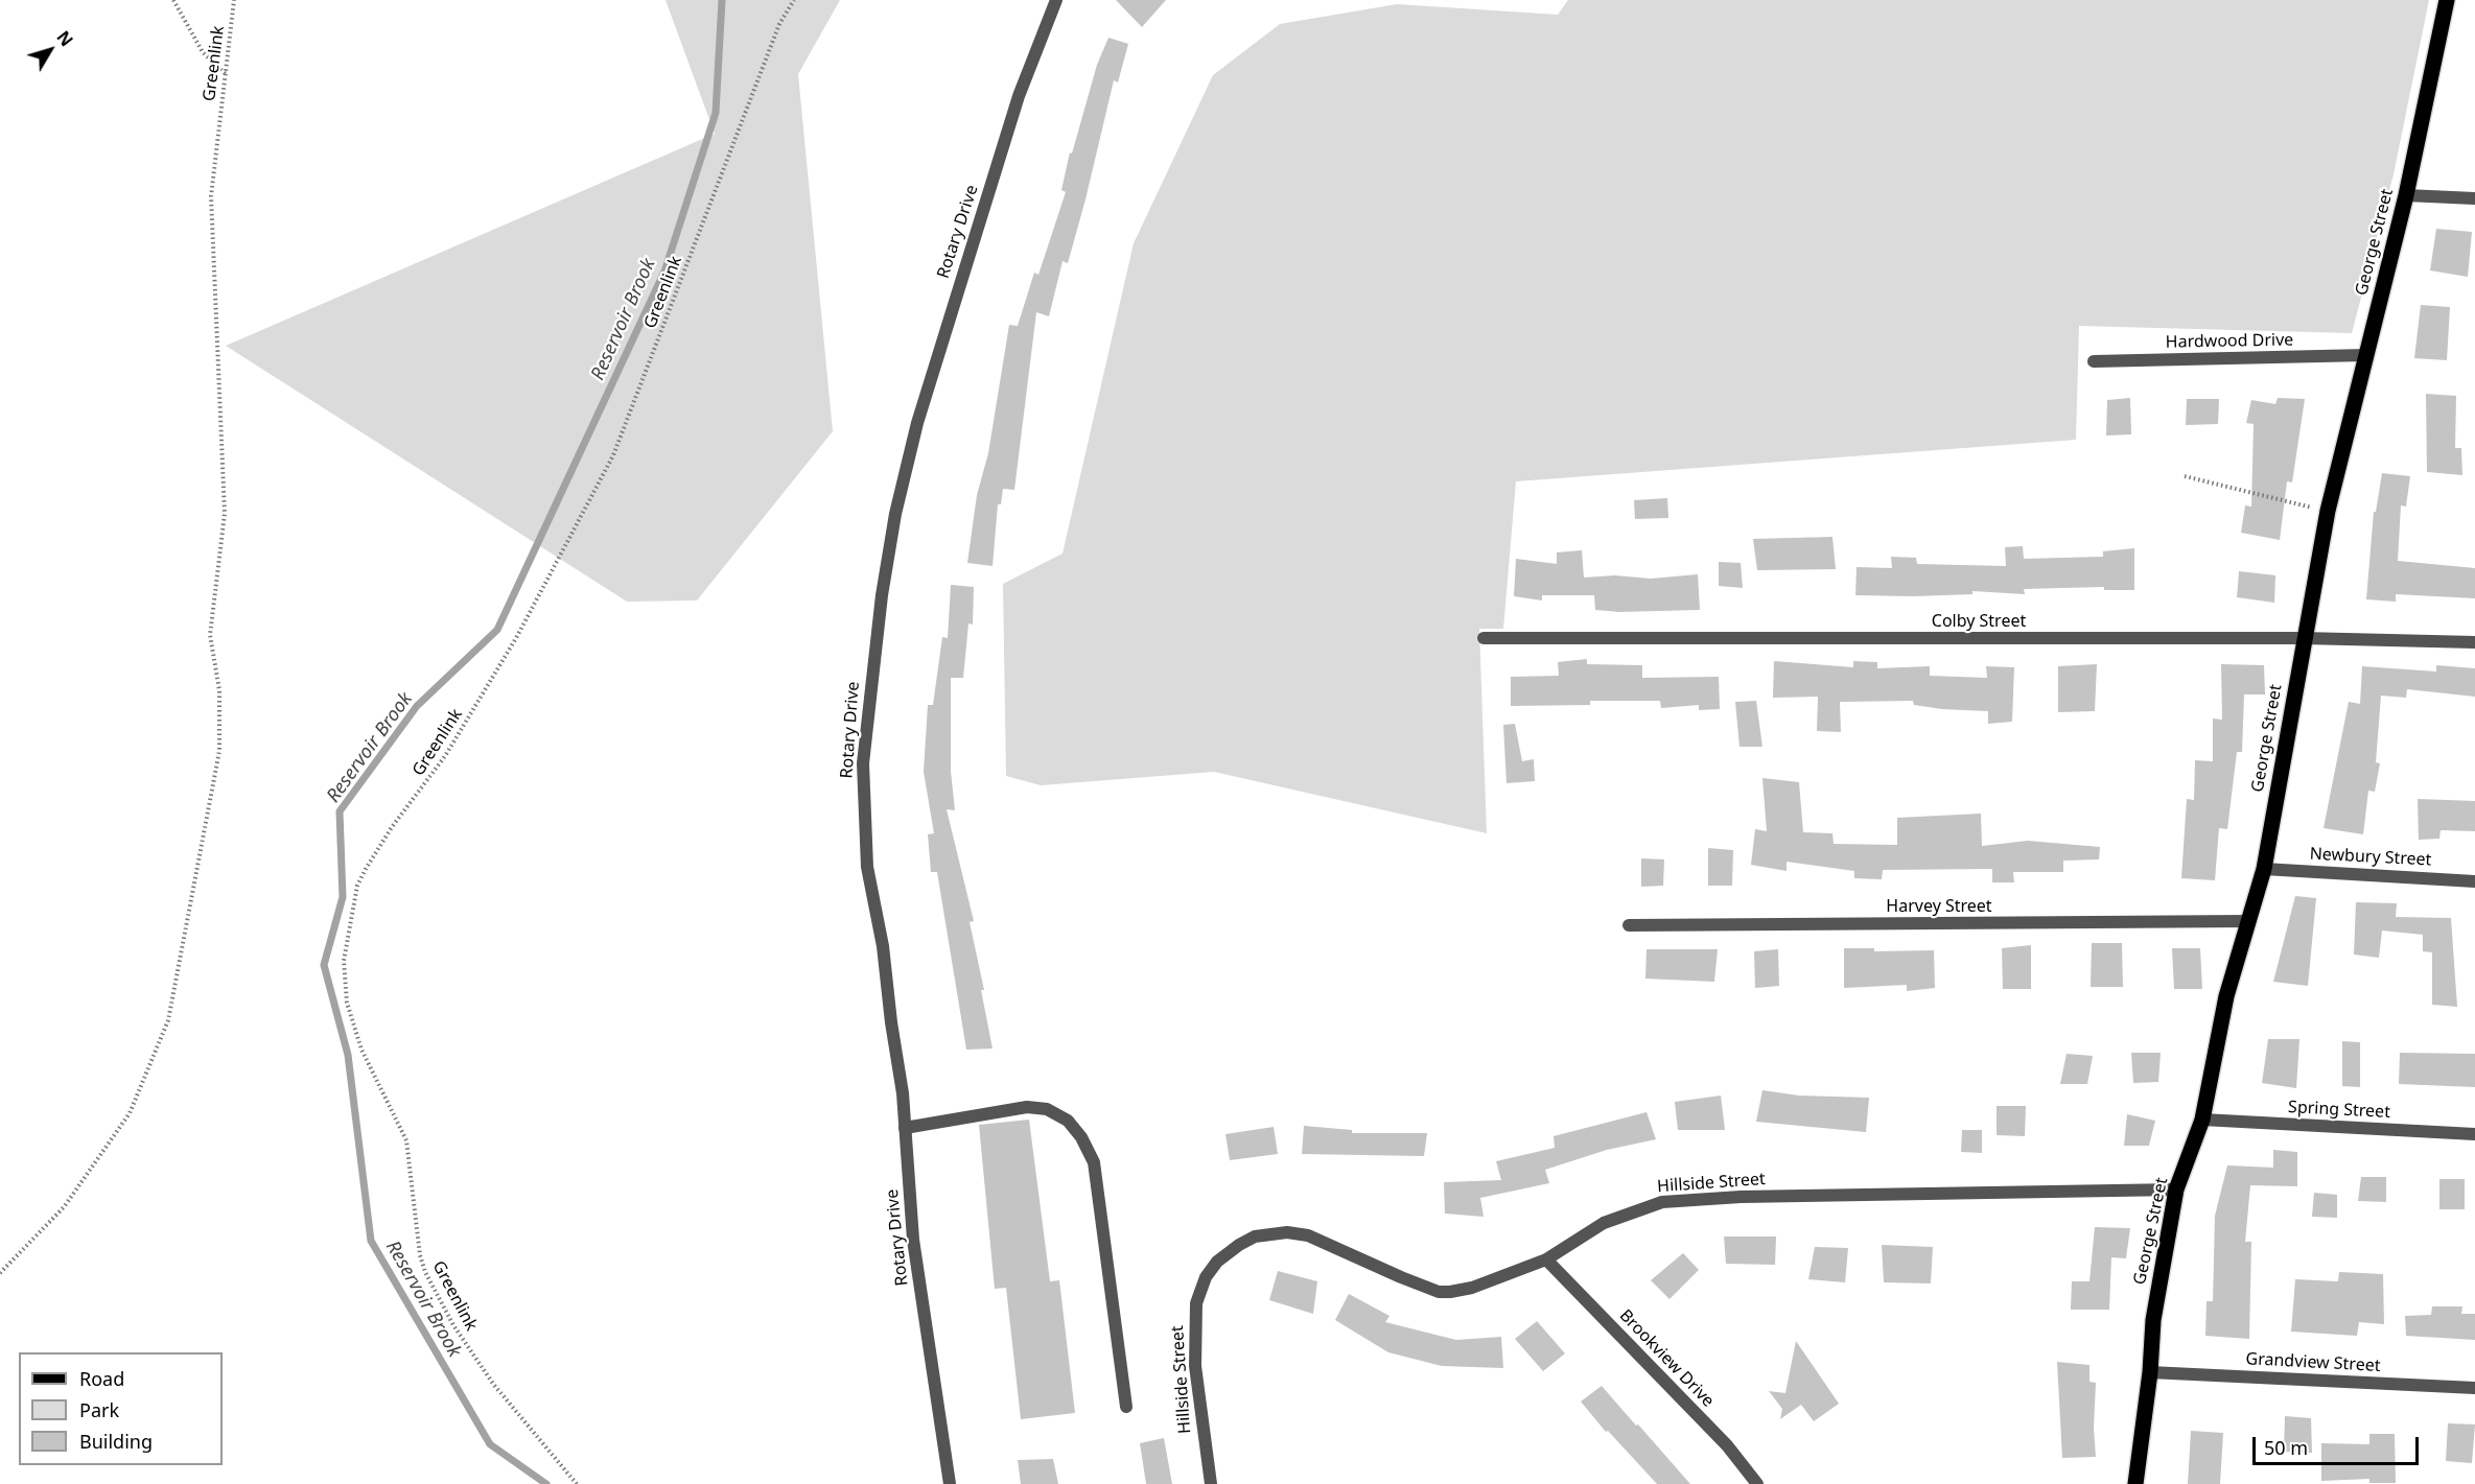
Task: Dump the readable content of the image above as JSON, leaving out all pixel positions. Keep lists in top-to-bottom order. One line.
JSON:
{"streets":{"main road":["George Street"],"street":["Rotary Drive","Hardwood Drive","Colby Street","Newbury Street","Harvey Street","Spring Street","Hillside Street","Brookview Drive","Grandview Street"],"path":["Greenlink"]},"crossings":[["George Street","Hardwood Drive"],["George Street","Colby Street"],["George Street","Newbury Street"],["George Street","Harvey Street"],["George Street","Spring Street"],["George Street","Hillside Street"],["George Street","Grandview Street"],["Hillside Street","Brookview Drive"]],"water":["Reservoir Brook"],"legend":["Road","Park","Building"],"scale_bar":"50 m","north":"top right"}
